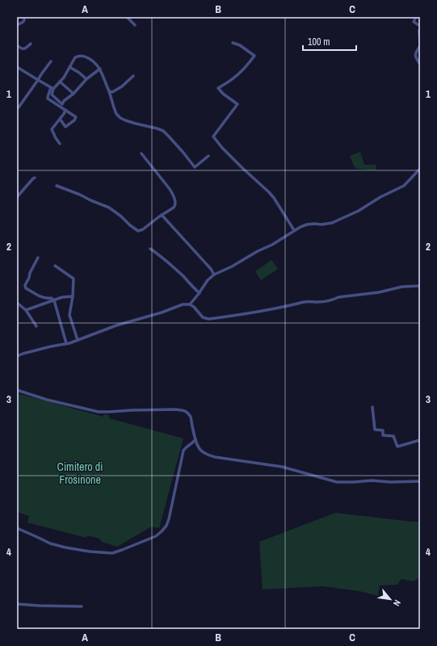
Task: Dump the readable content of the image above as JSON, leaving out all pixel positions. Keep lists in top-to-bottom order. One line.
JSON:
{"parks":["Cimitero di Frosinone"],"scale_bar":"100 m","north":"bottom right","grid":{"columns":["A","B","C"],"rows":["1","2","3","4"]}}
